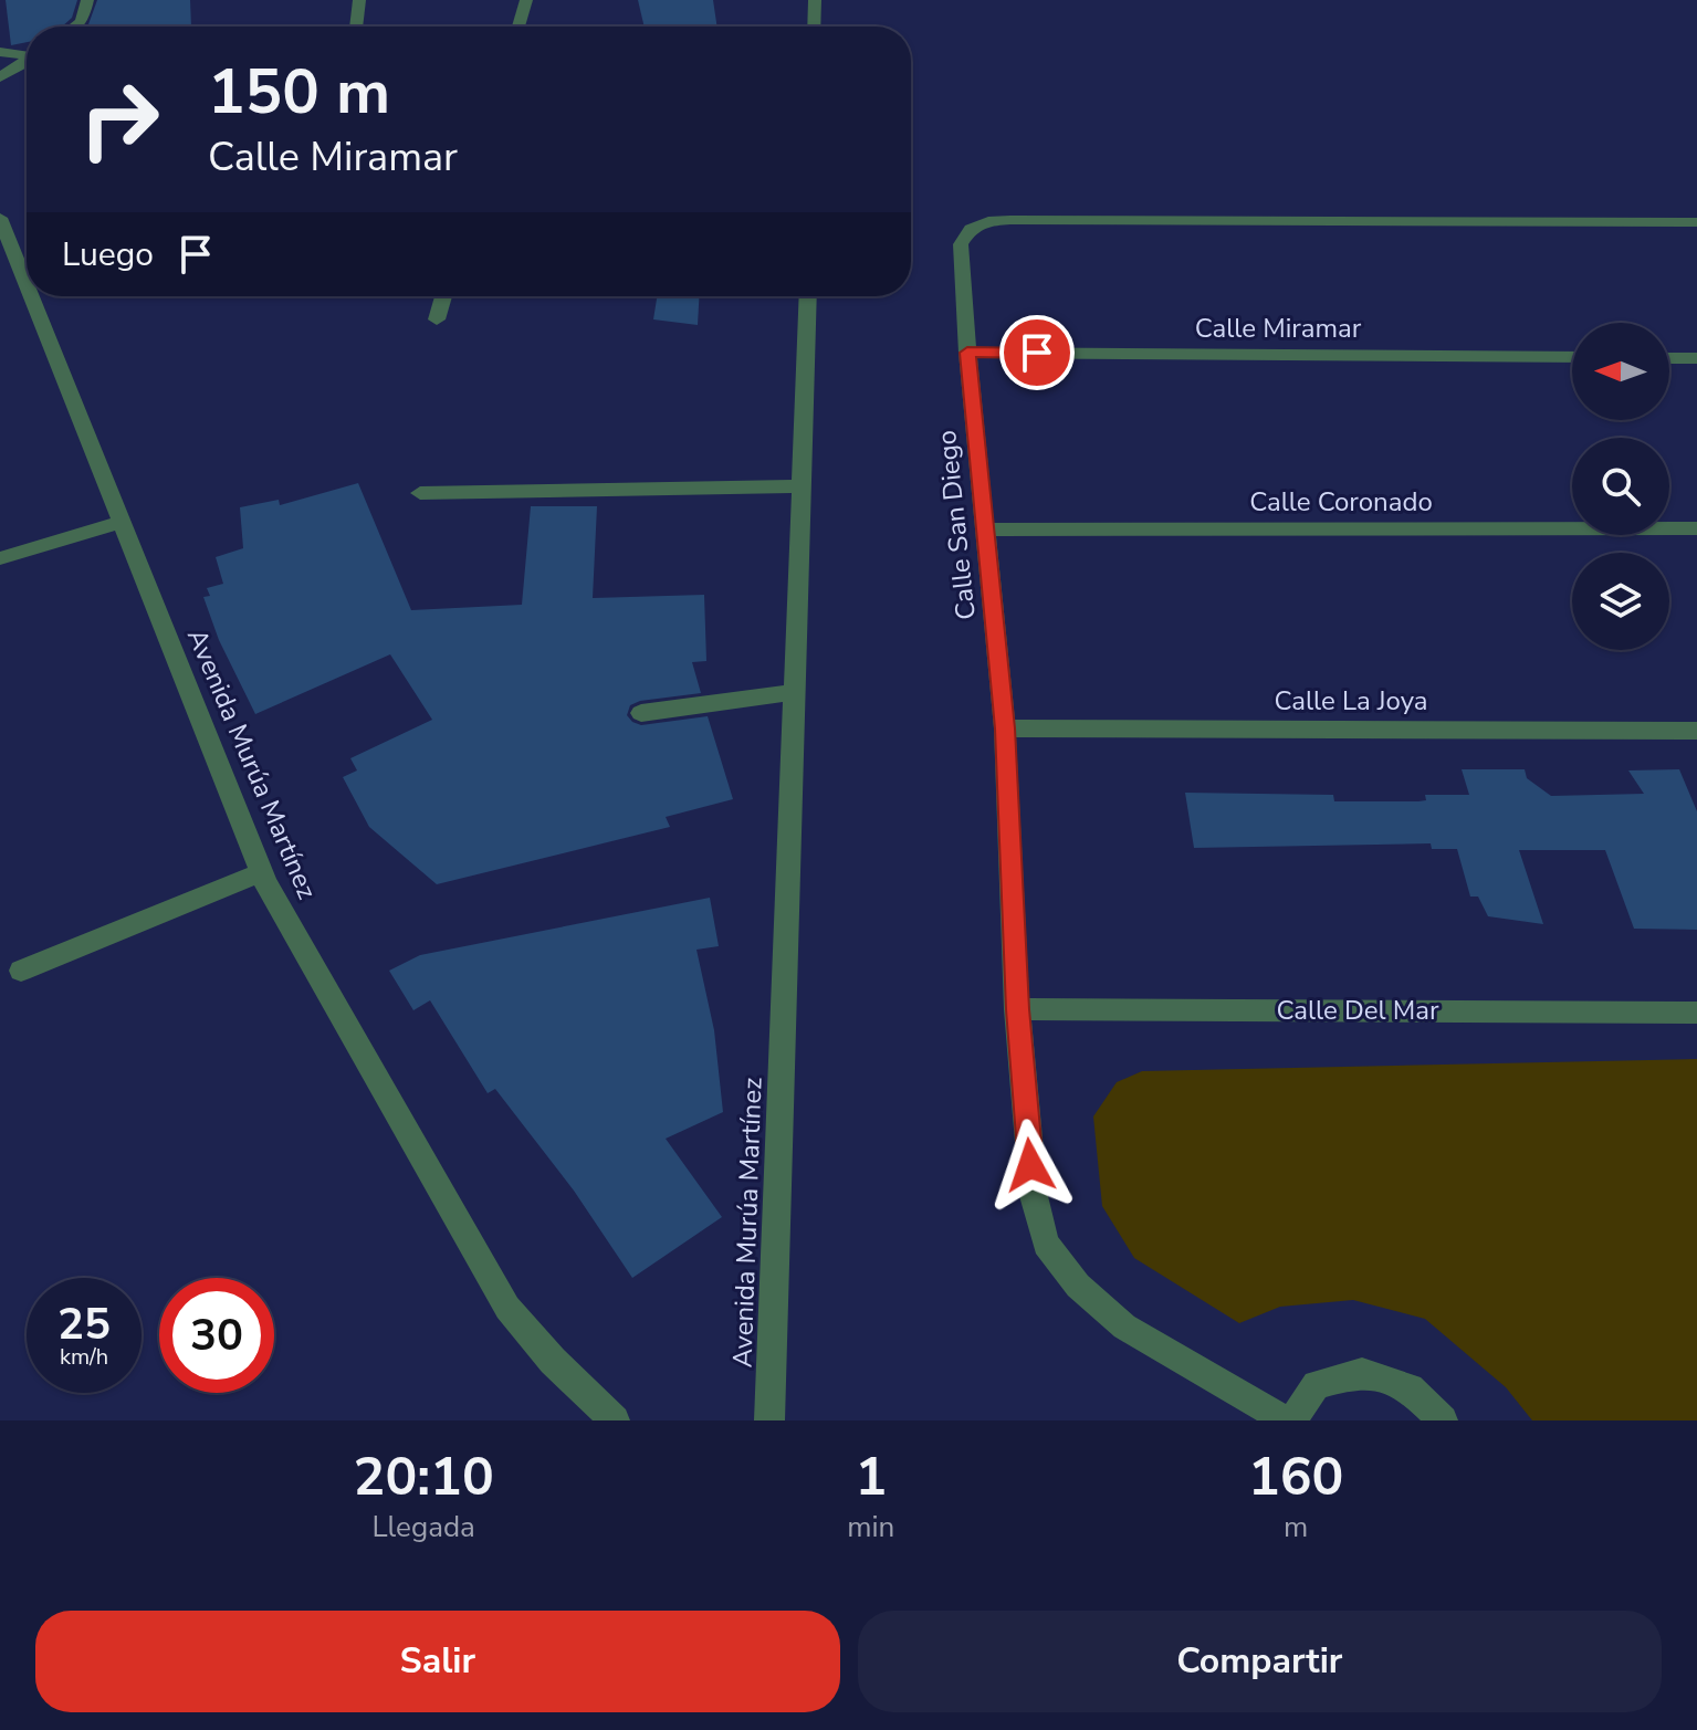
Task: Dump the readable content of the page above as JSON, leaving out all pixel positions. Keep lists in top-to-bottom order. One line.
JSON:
{"streets":{"street":["Calle Miramar","Calle Coronado","Calle San Diego","Calle La Joya","Avenida Murúa Martínez","Calle Del Mar"]},"crossings":[["Calle Miramar","Calle San Diego"],["Calle Coronado","Calle San Diego"],["Calle San Diego","Calle La Joya"],["Calle San Diego","Calle Del Mar"]],"north":"left","page":{"turn":["150 m","Calle Miramar"],"then":"Luego","speed":"25 km/h","limit":"30","eta":["20:10","Llegada","1","min","160","m"],"buttons":["Salir","Compartir"]}}
